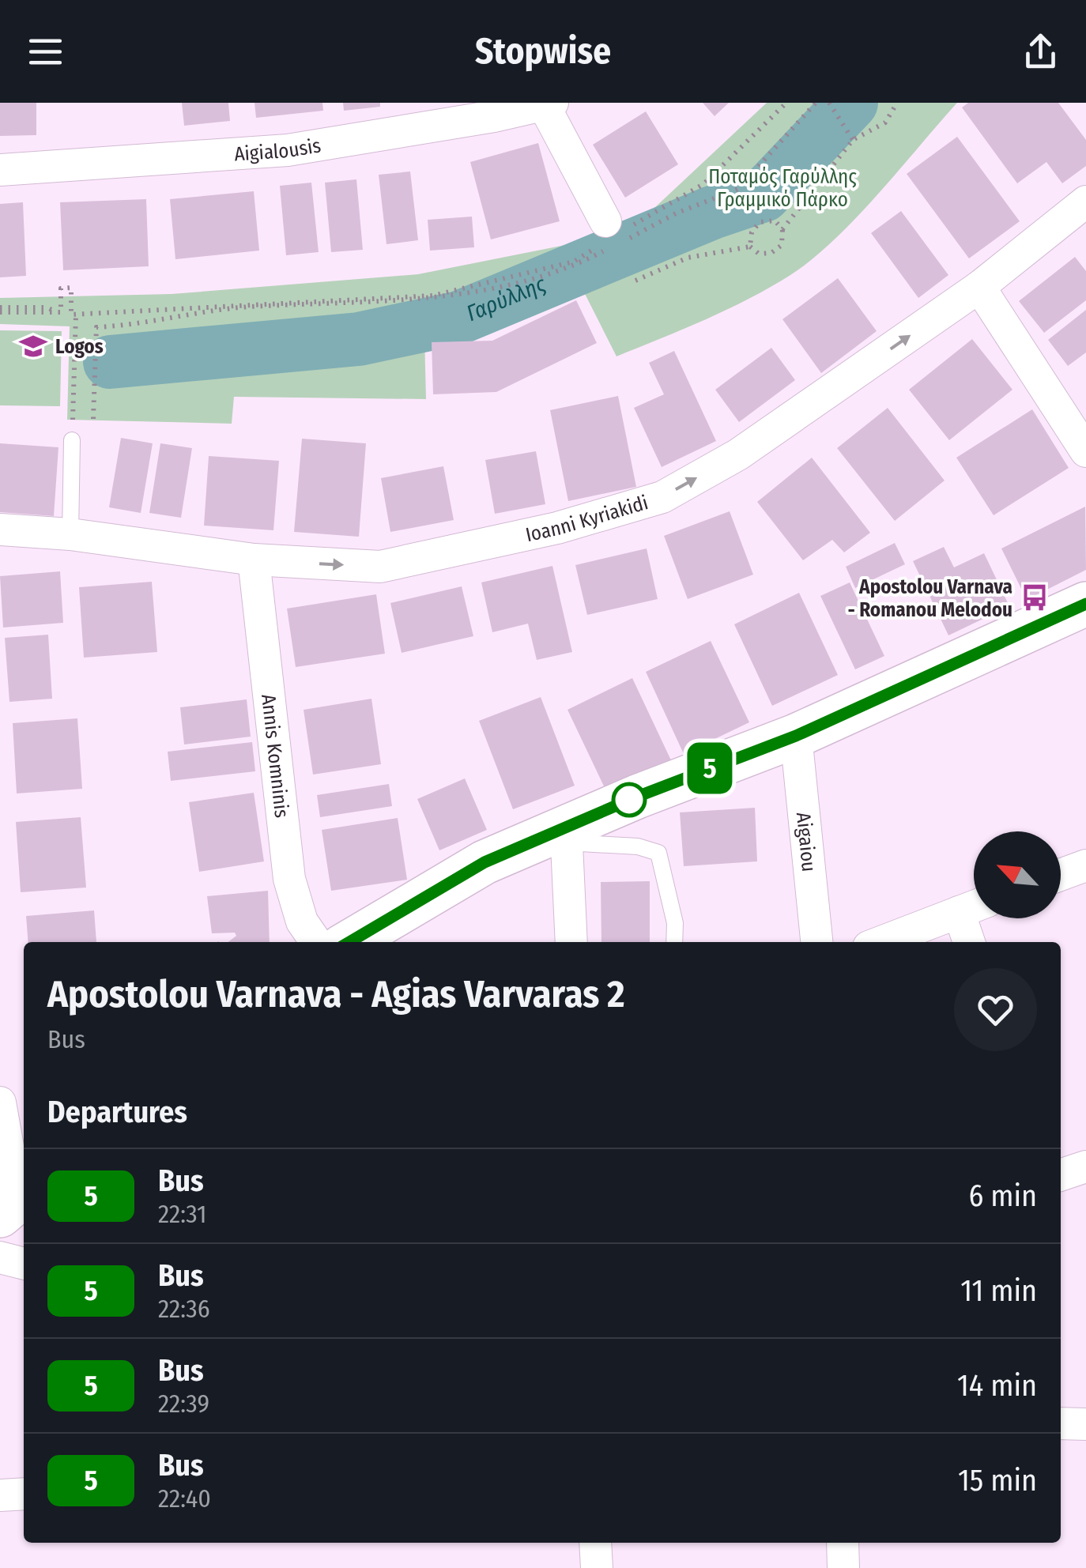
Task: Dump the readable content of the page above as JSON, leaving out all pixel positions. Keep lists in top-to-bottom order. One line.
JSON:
{"streets":{"street":["Aigialousis","Ioanni Kyriakidi","Annis Komninis","Aigaiou"]},"crossings":[["Ioanni Kyriakidi","Annis Komninis"]],"one_way":["Ioanni Kyriakidi"],"water":["Γαρύλλης"],"parks":["Ποταμός Γαρύλλης Γραμμικό Πάρκο"],"places":{"school or university":["Logos"],"bus stop":["Apostolou Varnava - Romanou Melodou"]},"lines":["bus line 5"],"north":"top left","page":{"header":"Stopwise","on_map":"5","heading":[["Apostolou Varnava - Agias Varvaras 2","Bus"],"Departures"],"list":[{"mark":"5","name":"Bus","note":"22:31","value":"6 min"},{"mark":"5","name":"Bus","note":"22:36","value":"11 min"},{"mark":"5","name":"Bus","note":"22:39","value":"14 min"},{"mark":"5","name":"Bus","note":"22:40","value":"15 min"}]}}
